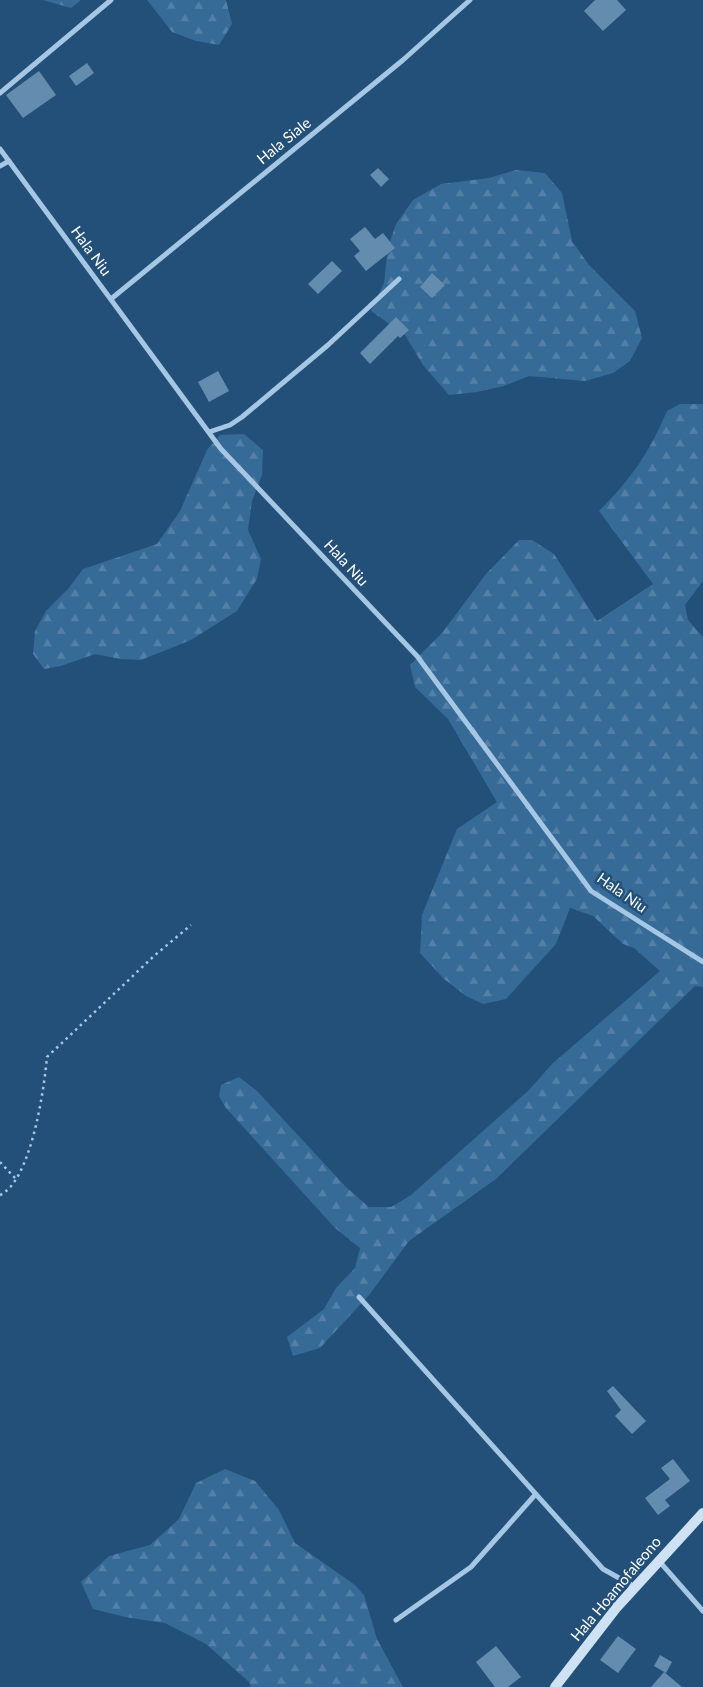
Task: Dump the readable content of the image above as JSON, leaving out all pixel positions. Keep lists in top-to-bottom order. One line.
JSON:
{"streets":{"street":["Hala Siale","Hala Niu","Hala Hoamofaleono"]},"crossings":[["Hala Siale","Hala Niu"]]}
